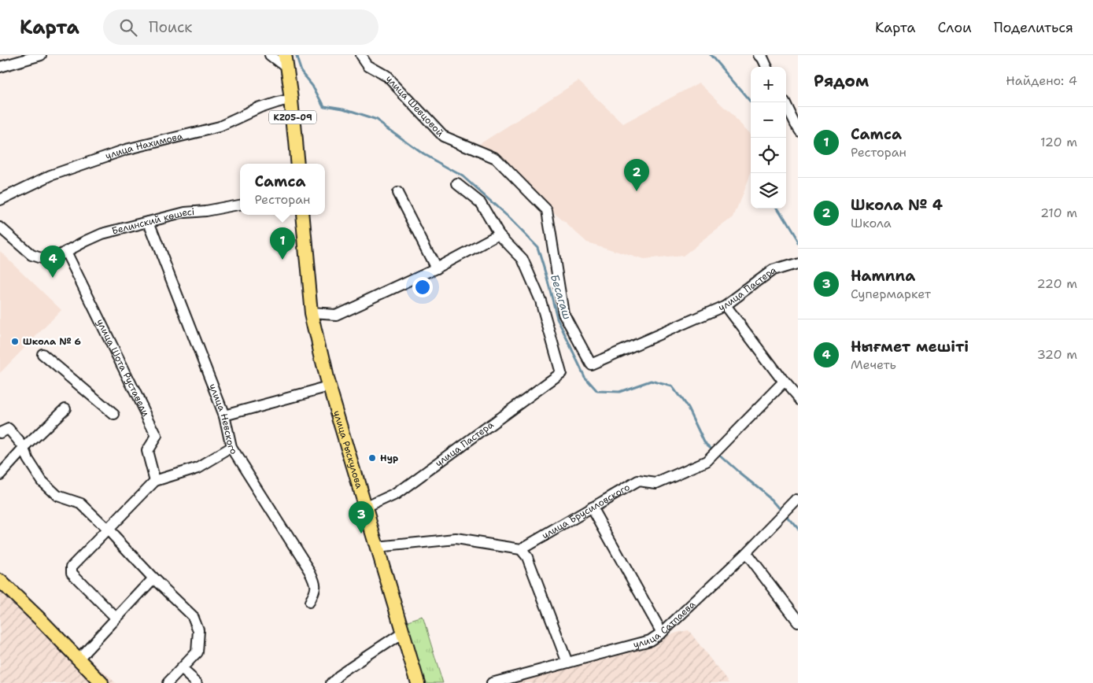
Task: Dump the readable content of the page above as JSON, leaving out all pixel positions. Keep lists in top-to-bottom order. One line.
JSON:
{"streets":{"main road":["KZ05-09","улица Рыскулова"],"street":["улица Шевцовой","улица Нахимова","Белинский көшесi","улица Пастера","улица Шота Руставели","улица Невского","улица Брусиловского","улица Сатпаева"]},"crossings":[["улица Шевцовой","улица Пастера"],["KZ05-09","улица Нахимова"],["Белинский көшесi","улица Шота Руставели"],["Белинский көшесi","улица Невского"],["улица Пастера","улица Рыскулова"]],"water":["Бесагаш"],"places":["Школа № 6","Hyp"],"page":{"header":"Карта","search":"Поиск","nav":["Карта","Слои","Поделиться"],"heading":["Рядом","Найдено: 4"],"map_buttons":["+","−"],"list":[{"mark":"1","name":"Camca","note":"Ресторан","value":"120 m"},{"mark":"2","name":"Школа № 4","note":"Школа","value":"210 m"},{"mark":"3","name":"Hamnna","note":"Супермаркет","value":"220 m"},{"mark":"4","name":"Нығмет мешіті","note":"Мечеть","value":"320 m"}],"pins":["2","1","4","3"],"popup":["Camca","Ресторан"]}}
